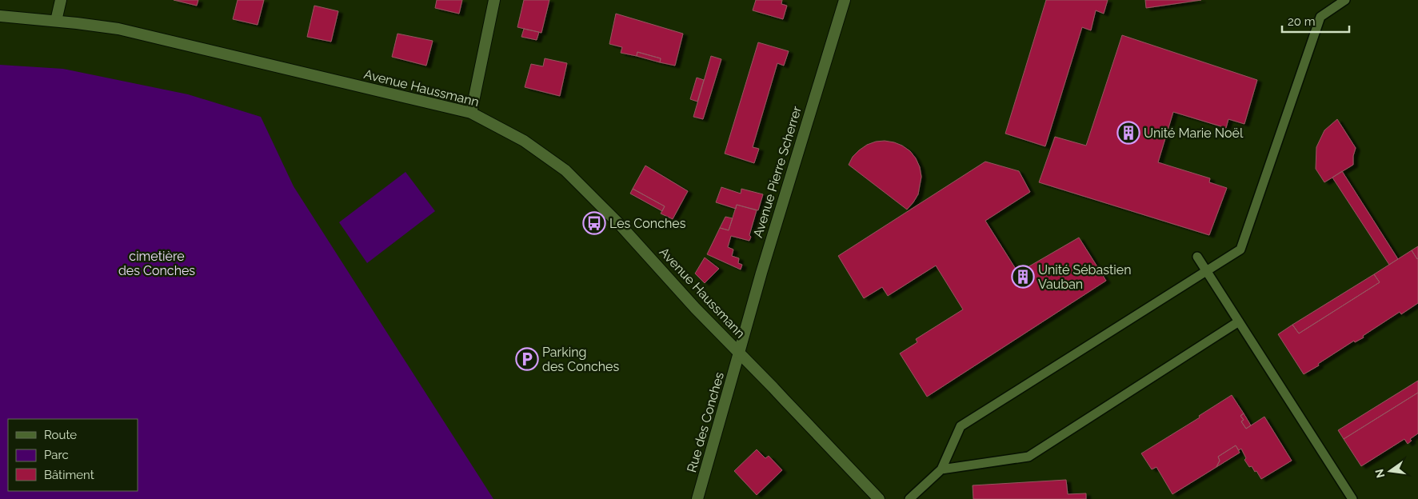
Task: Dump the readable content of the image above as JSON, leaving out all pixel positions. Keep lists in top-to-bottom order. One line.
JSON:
{"streets":{"street":["Avenue Haussmann","Avenue Pierre Scherrer","Rue des Conches"]},"crossings":[["Avenue Haussmann","Avenue Pierre Scherrer"],["Avenue Haussmann","Rue des Conches"],["Avenue Pierre Scherrer","Rue des Conches"]],"parks":["cimetière des Conches"],"places":{"building":["Unité Marie Noël","Unité Sébastien Vauban"],"bus stop":["Les Conches"],"parking":["Parking des Conches"]},"legend":["Route","Parc","Bâtiment"],"scale_bar":"20 m","north":"left"}
